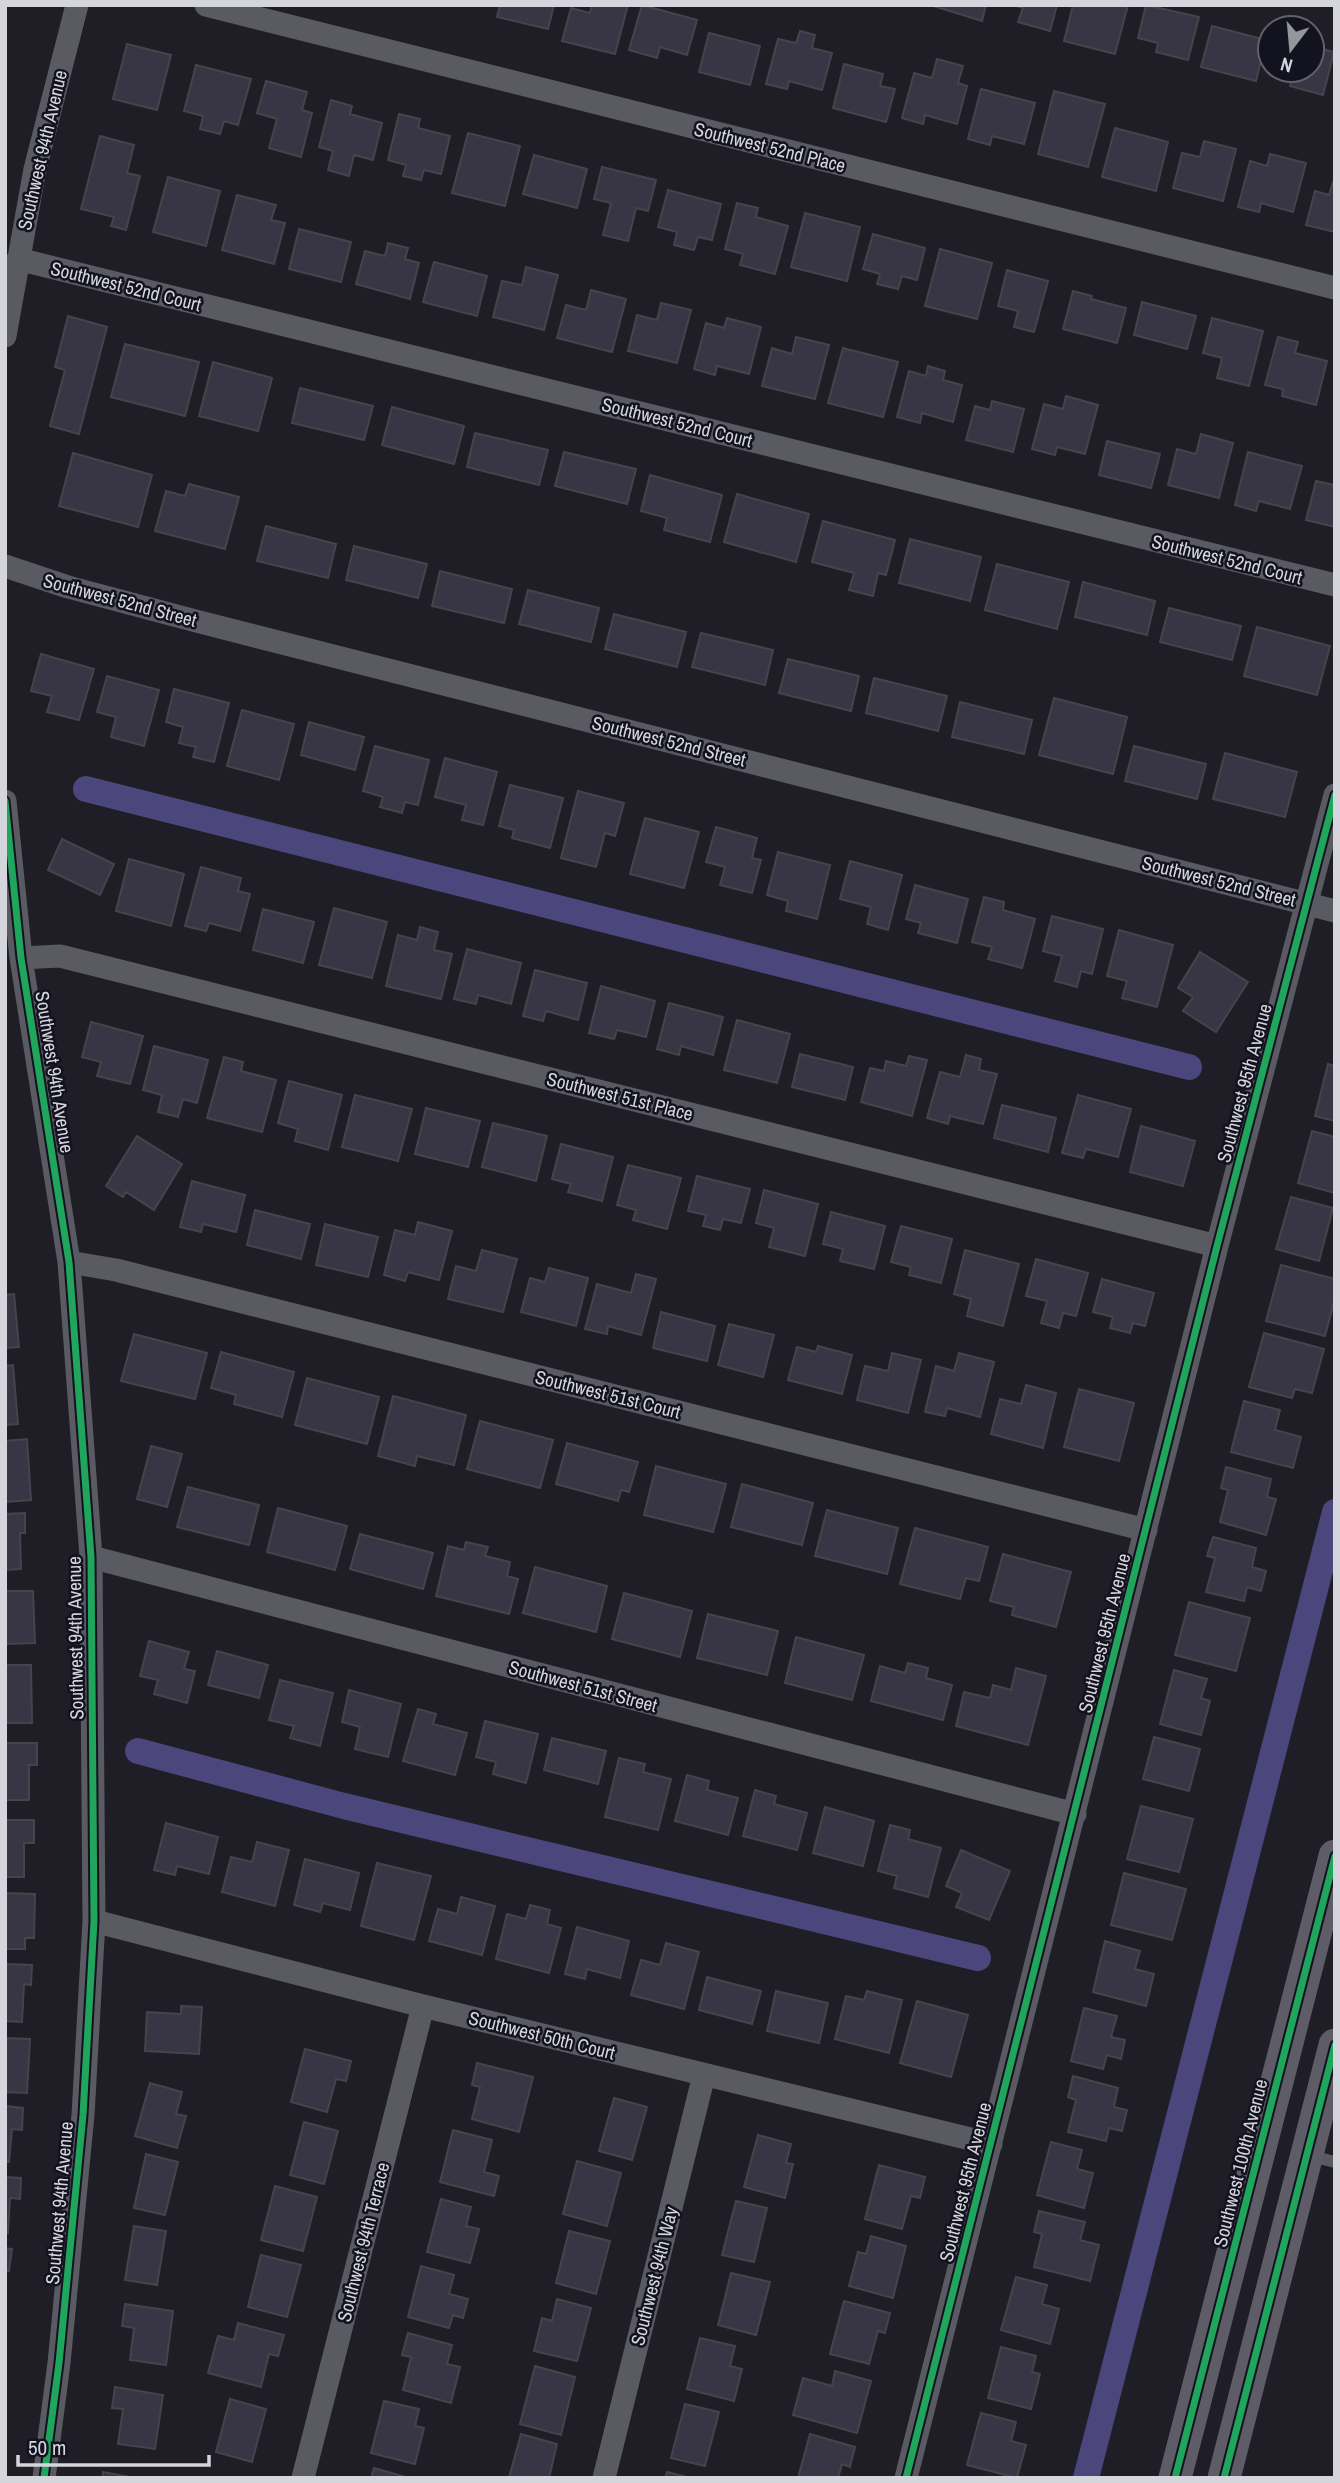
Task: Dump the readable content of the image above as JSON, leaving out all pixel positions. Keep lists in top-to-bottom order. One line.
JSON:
{"streets":{"main road":["Southwest 100th Avenue"],"street":["Southwest 52nd Place","Southwest 94th Avenue","Southwest 52nd Court","Southwest 52nd Street","Southwest 95th Avenue","Southwest 51st Place","Southwest 51st Court","Southwest 51st Street","Southwest 50th Court","Southwest 94th Terrace","Southwest 94th Way"]},"crossings":[["Southwest 94th Avenue","Southwest 52nd Court"],["Southwest 94th Avenue","Southwest 51st Place"],["Southwest 94th Avenue","Southwest 51st Court"],["Southwest 94th Avenue","Southwest 51st Street"],["Southwest 94th Avenue","Southwest 50th Court"],["Southwest 52nd Street","Southwest 95th Avenue"],["Southwest 95th Avenue","Southwest 51st Place"],["Southwest 95th Avenue","Southwest 51st Court"],["Southwest 95th Avenue","Southwest 51st Street"],["Southwest 95th Avenue","Southwest 50th Court"],["Southwest 50th Court","Southwest 94th Terrace"],["Southwest 50th Court","Southwest 94th Way"]],"scale_bar":"50 m","north":"bottom"}
